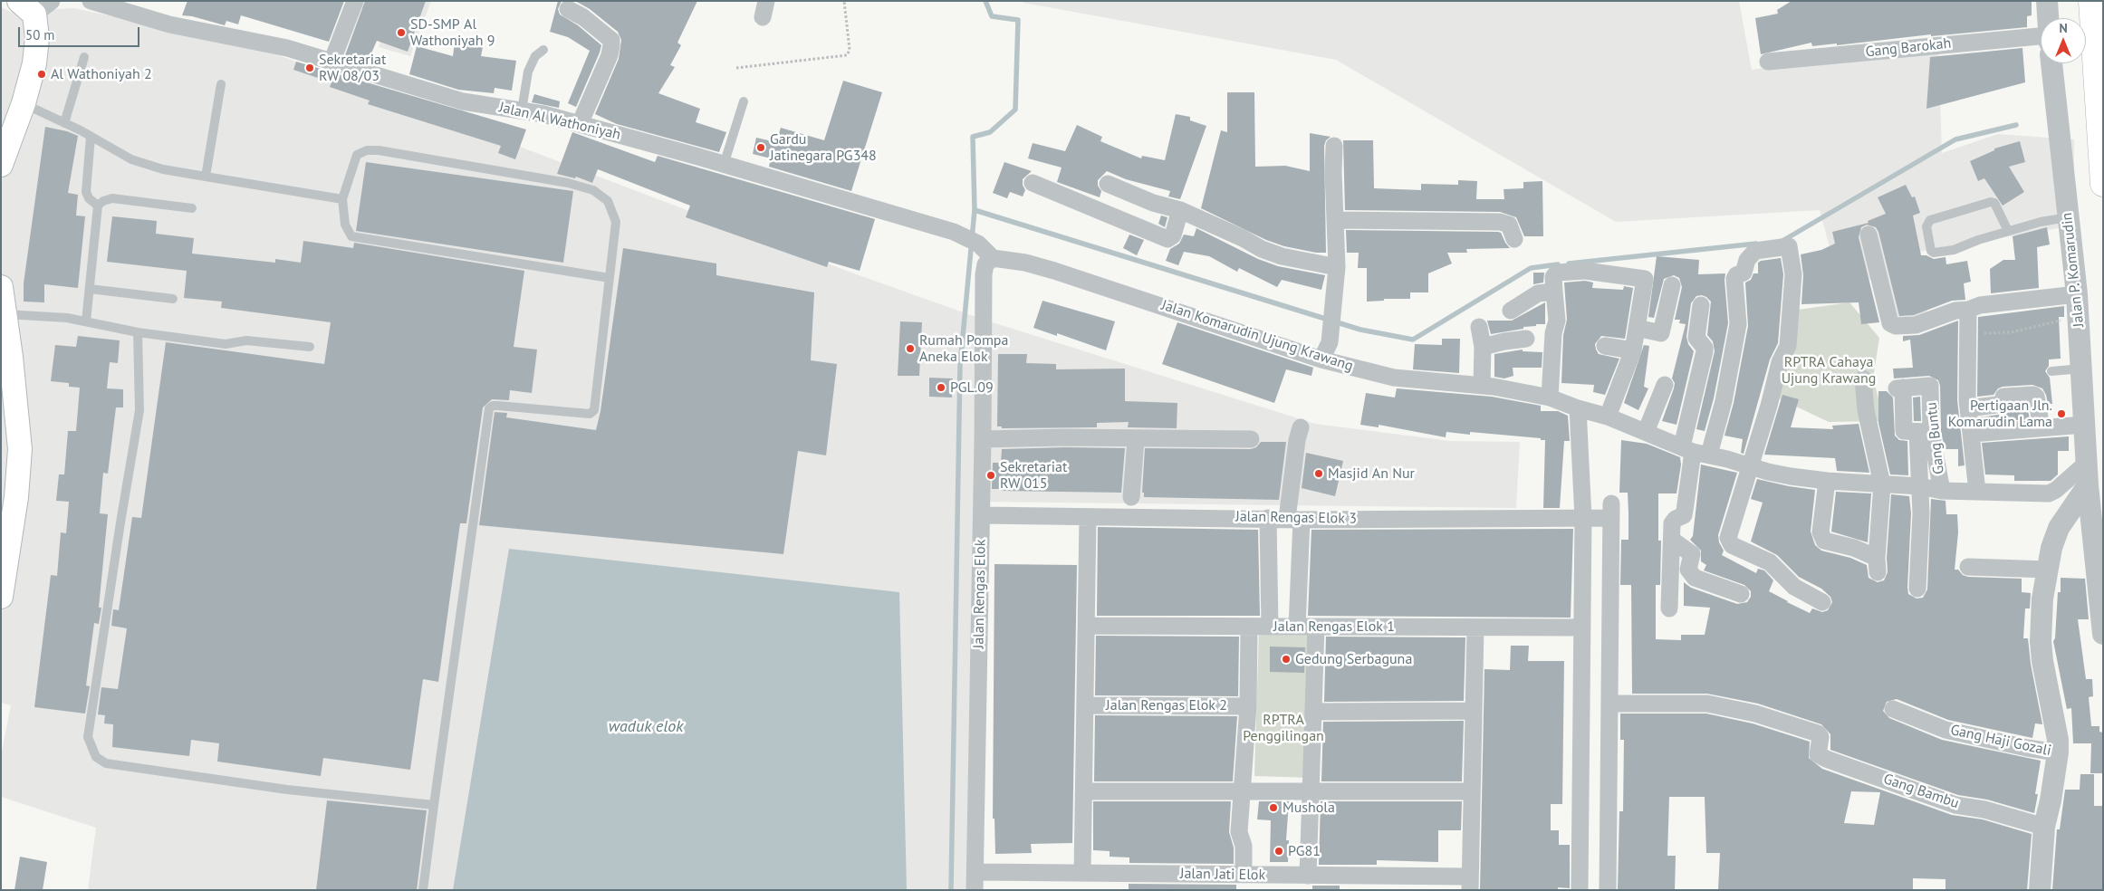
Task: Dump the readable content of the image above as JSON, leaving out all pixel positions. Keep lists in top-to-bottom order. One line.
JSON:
{"streets":{"street":["Gang Barokah","Jalan Al Wathoniyah","Jalan P. Komarudin","Jalan Komarudin Ujung Krawang","Gang Buntu","Jalan Rengas Elok 3","Jalan Rengas Elok","Jalan Rengas Elok 1","Jalan Rengas Elok 2","Gang Haji Gozali","Gang Bambu","Jalan Jati Elok"]},"crossings":[["Jalan Al Wathoniyah","Jalan Komarudin Ujung Krawang"],["Jalan Al Wathoniyah","Jalan Rengas Elok"],["Jalan P. Komarudin","Jalan Komarudin Ujung Krawang"],["Jalan Komarudin Ujung Krawang","Gang Buntu"],["Jalan Komarudin Ujung Krawang","Jalan Rengas Elok"],["Jalan Rengas Elok 3","Jalan Rengas Elok"],["Jalan Rengas Elok 3","Gang Bambu"],["Jalan Rengas Elok","Jalan Jati Elok"]],"water":["waduk elok"],"parks":["RPTRA Cahaya Ujung Krawang","RPTRA Penggilingan"],"places":["SD-SMP Al Wathoniyah 9","Sekretariat RW 08/03","Al Wathoniyah 2","Gardu Jatinegara PG348","Rumah Pompa Aneka Elok","PGL.09","Pertigaan Jln. Komarudin Lama","Masjid An Nur","Sekretariat RW 015","Gedung Serbaguna","Mushola","PG81"],"scale_bar":"50 m","north":"top"}
